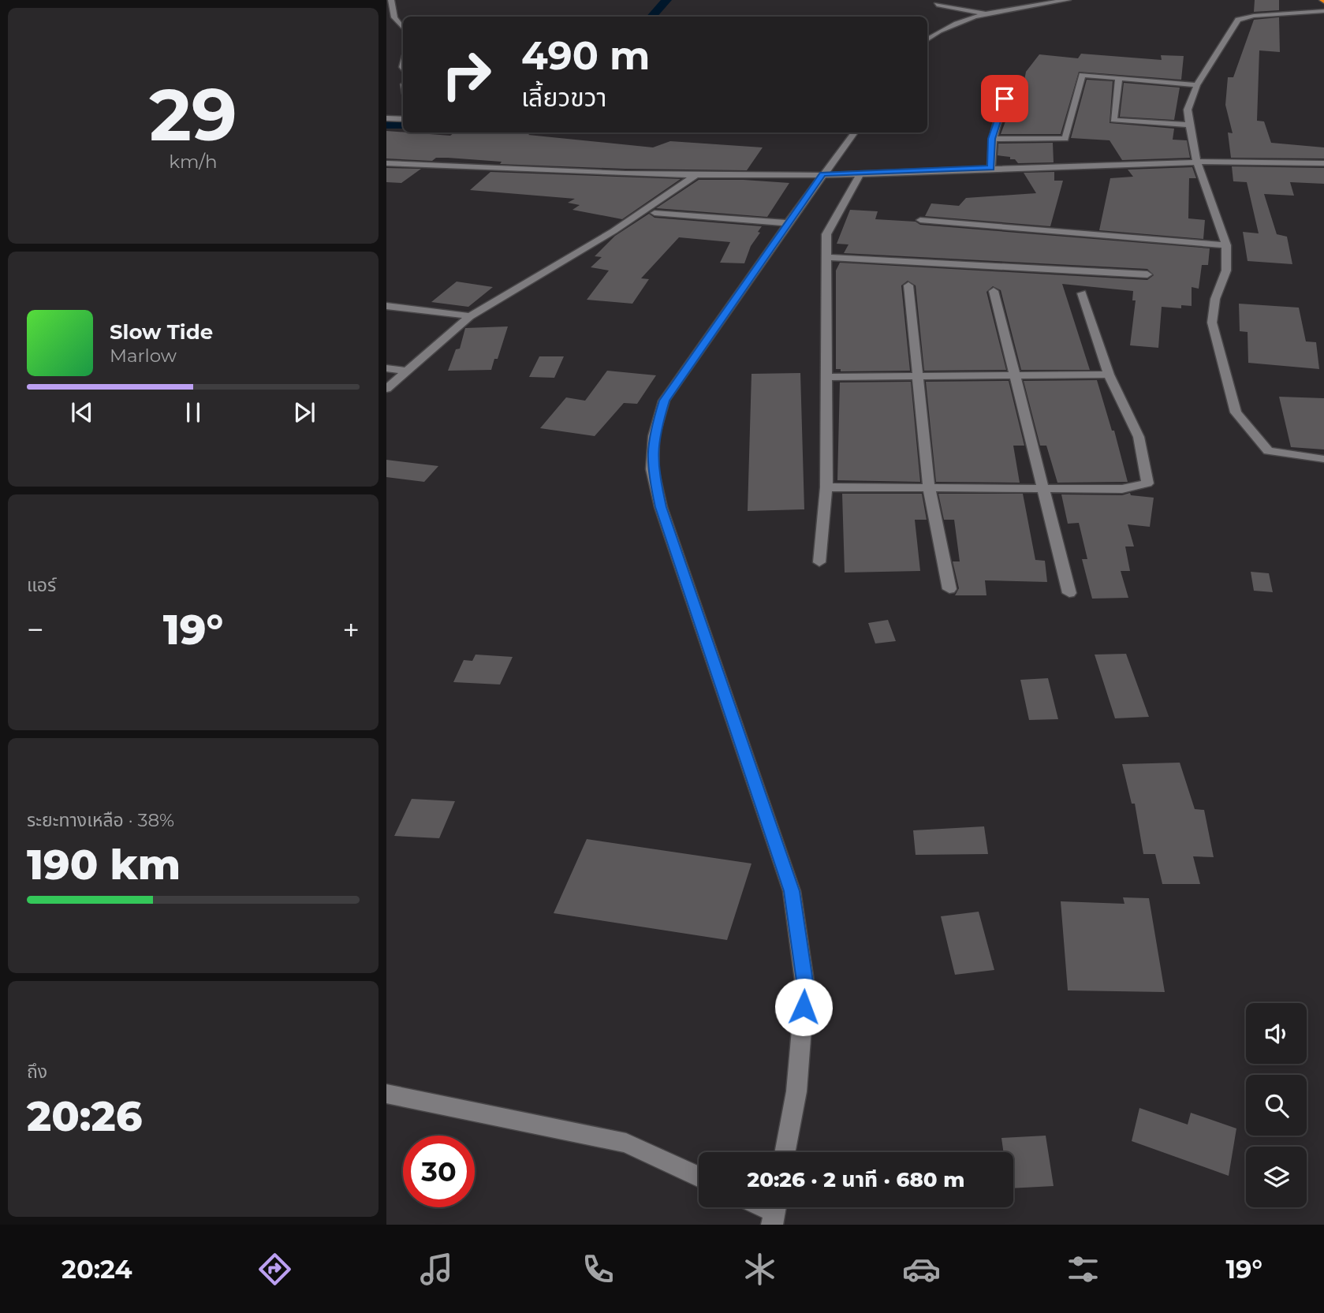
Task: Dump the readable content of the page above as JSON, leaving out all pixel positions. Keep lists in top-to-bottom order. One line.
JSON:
{"page":{"tile":[["29","km/h"],"แอร์",["ระยะทางเหลือ · 38%","190 km"],["ถึง","20:26"]],"turn":["490 m","เลี้ยวขวา"],"song":["Slow Tide","Marlow"],"heat":["−","19°","+"],"limit":"30","trip":"20:26 · 2 นาที · 680 m","tabs":["20:24","19°"]}}
